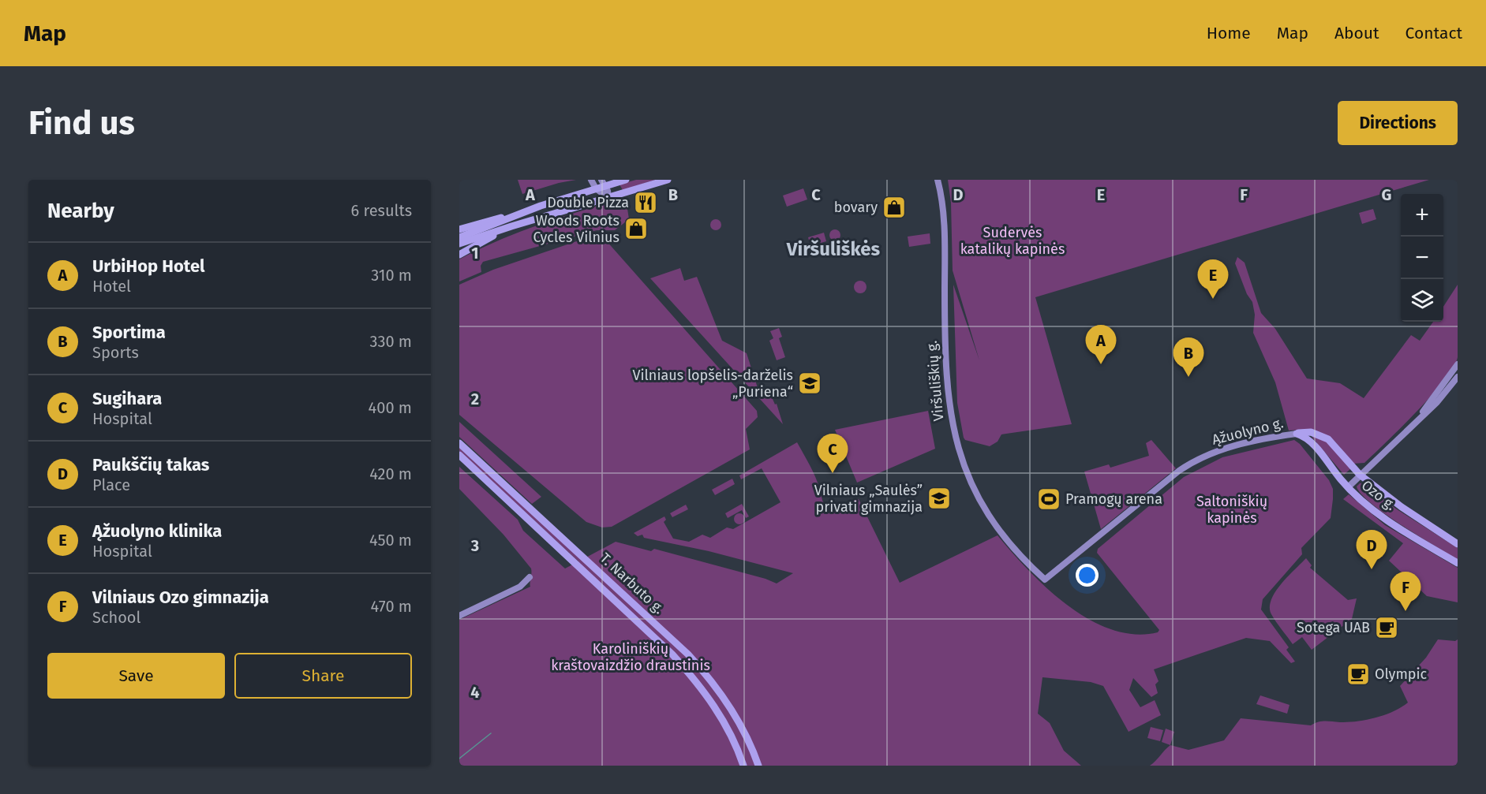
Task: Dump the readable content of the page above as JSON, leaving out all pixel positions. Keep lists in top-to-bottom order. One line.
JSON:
{"streets":{"main road":["Viršuliškių g.","Ąžuolyno g.","Ozo g.","T. Narbuto g."]},"crossings":[["Viršuliškių g.","Ąžuolyno g."],["Ąžuolyno g.","Ozo g."]],"districts":["Viršuliškės"],"parks":["Sudervės katalikų kapinės","Saltoniškių kapinės","Karoliniškių kraštovaizdžio draustinis"],"places":{"restaurant":["Double Pizza"],"shop":["bovary","Woods Roots Cycles Vilnius"],"school or university":["Vilniaus lopšelis-darželis „Puriena“","Vilniaus „Saulės” privati gimnazija"],"sports":["Pramogų arena"],"cafe":["Sotega UAB","Olympic"]},"page":{"header":"Map","nav":["Home","Map","About","Contact"],"buttons":["Directions",["Save","Share"]],"title":"Find us","heading":["Nearby","6 results"],"map_buttons":["+","−"],"list":[{"mark":"A","name":"UrbiHop Hotel","note":"Hotel","value":"310 m"},{"mark":"B","name":"Sportima","note":"Sports","value":"330 m"},{"mark":"C","name":"Sugihara","note":"Hospital","value":"400 m"},{"mark":"D","name":"Paukščių takas","note":"Place","value":"420 m"},{"mark":"E","name":"Ąžuolyno klinika","note":"Hospital","value":"450 m"},{"mark":"F","name":"Vilniaus Ozo gimnazija","note":"School","value":"470 m"}],"pins":["E","A","B","C","D","F"]},"grid":{"columns":["A","B","C","D","E","F","G"],"rows":["1","2","3","4"]}}
